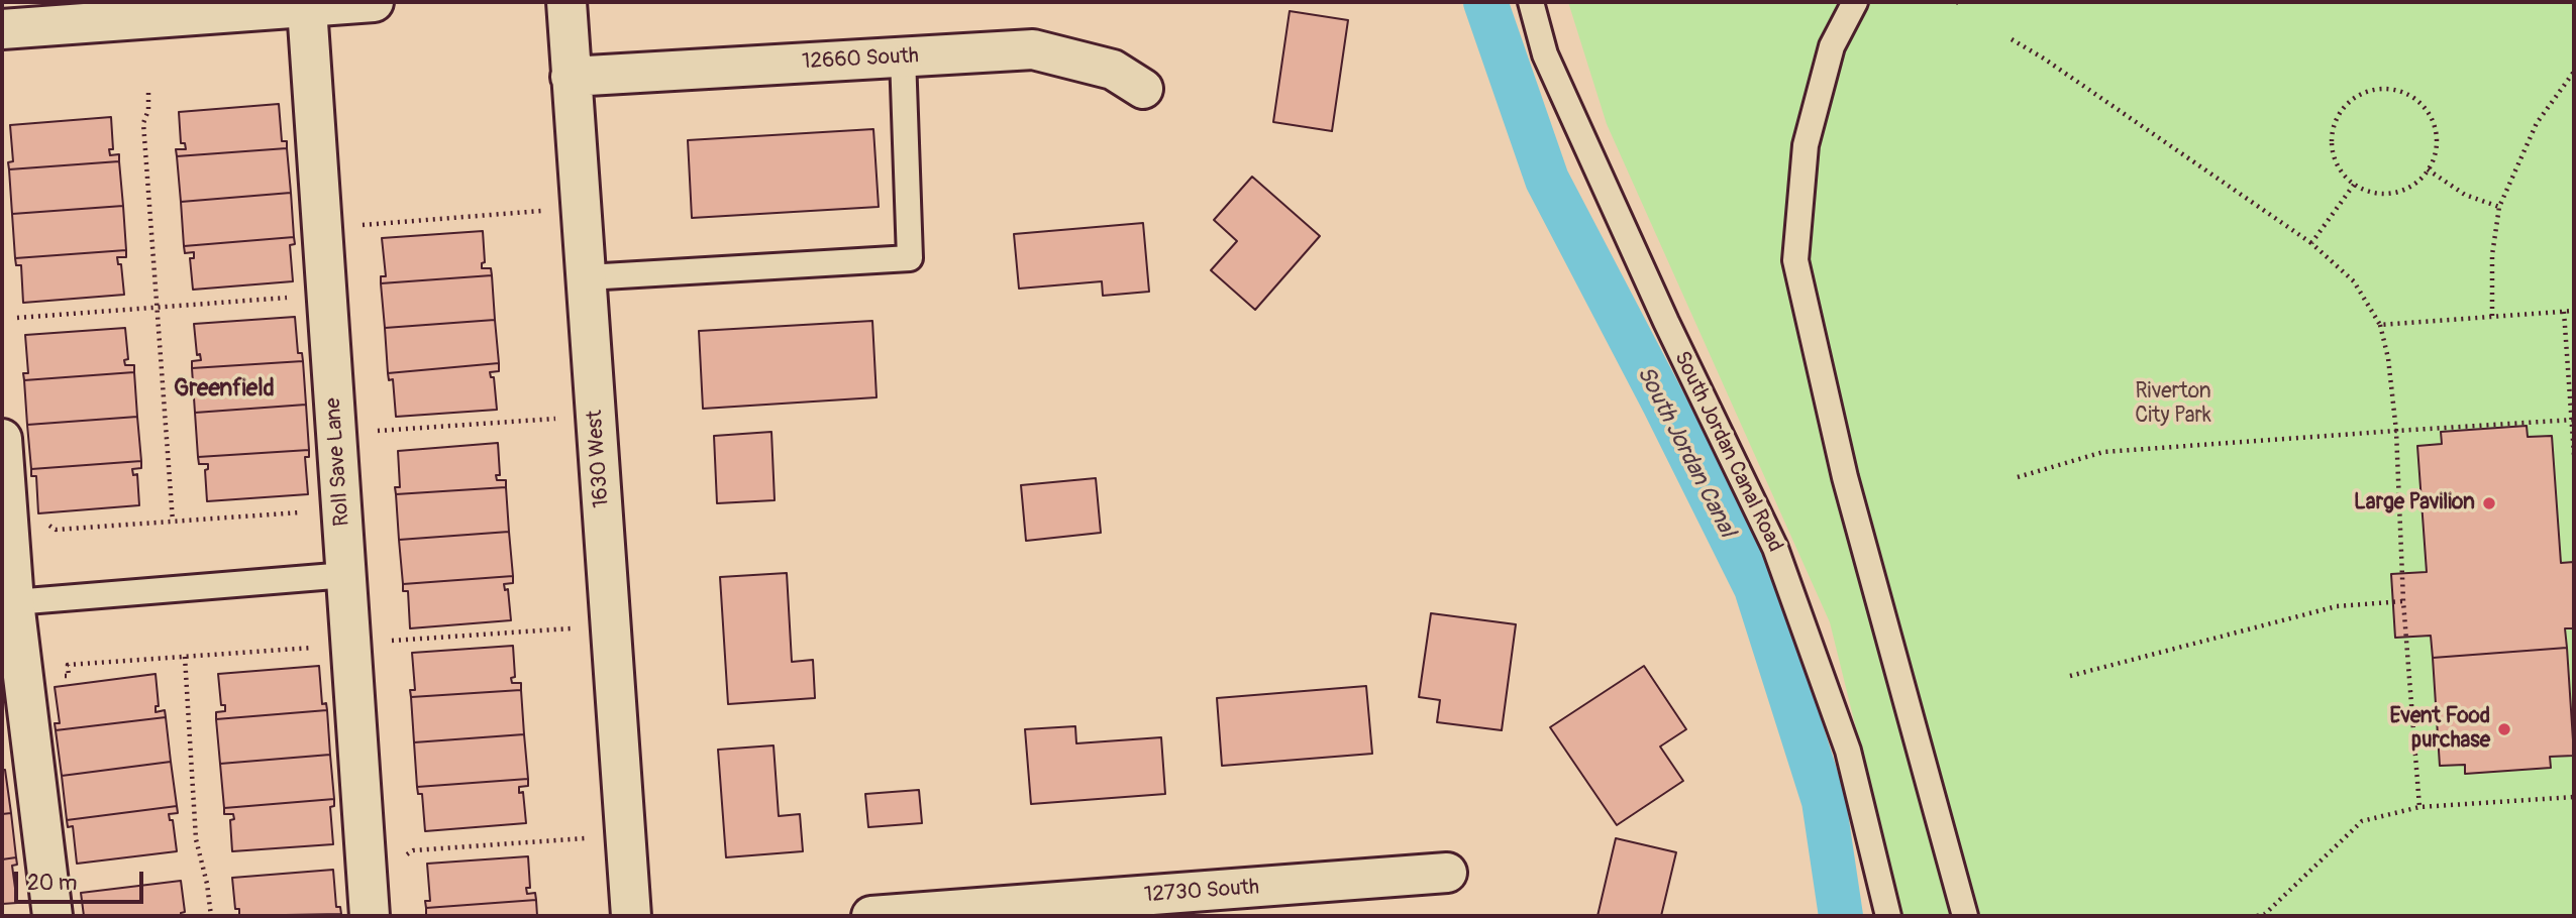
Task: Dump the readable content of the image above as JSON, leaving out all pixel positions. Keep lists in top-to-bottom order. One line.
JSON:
{"streets":{"street":["12660 South","1630 West","Roll Save Lane","12730 South"],"lane":["South Jordan Canal Road"]},"crossings":[["12660 South","1630 West"]],"districts":["Greenfield"],"water":["South Jordan Canal"],"parks":["Riverton City Park"],"places":["Large Pavilion","Event Food purchase"],"scale_bar":"20 m"}
